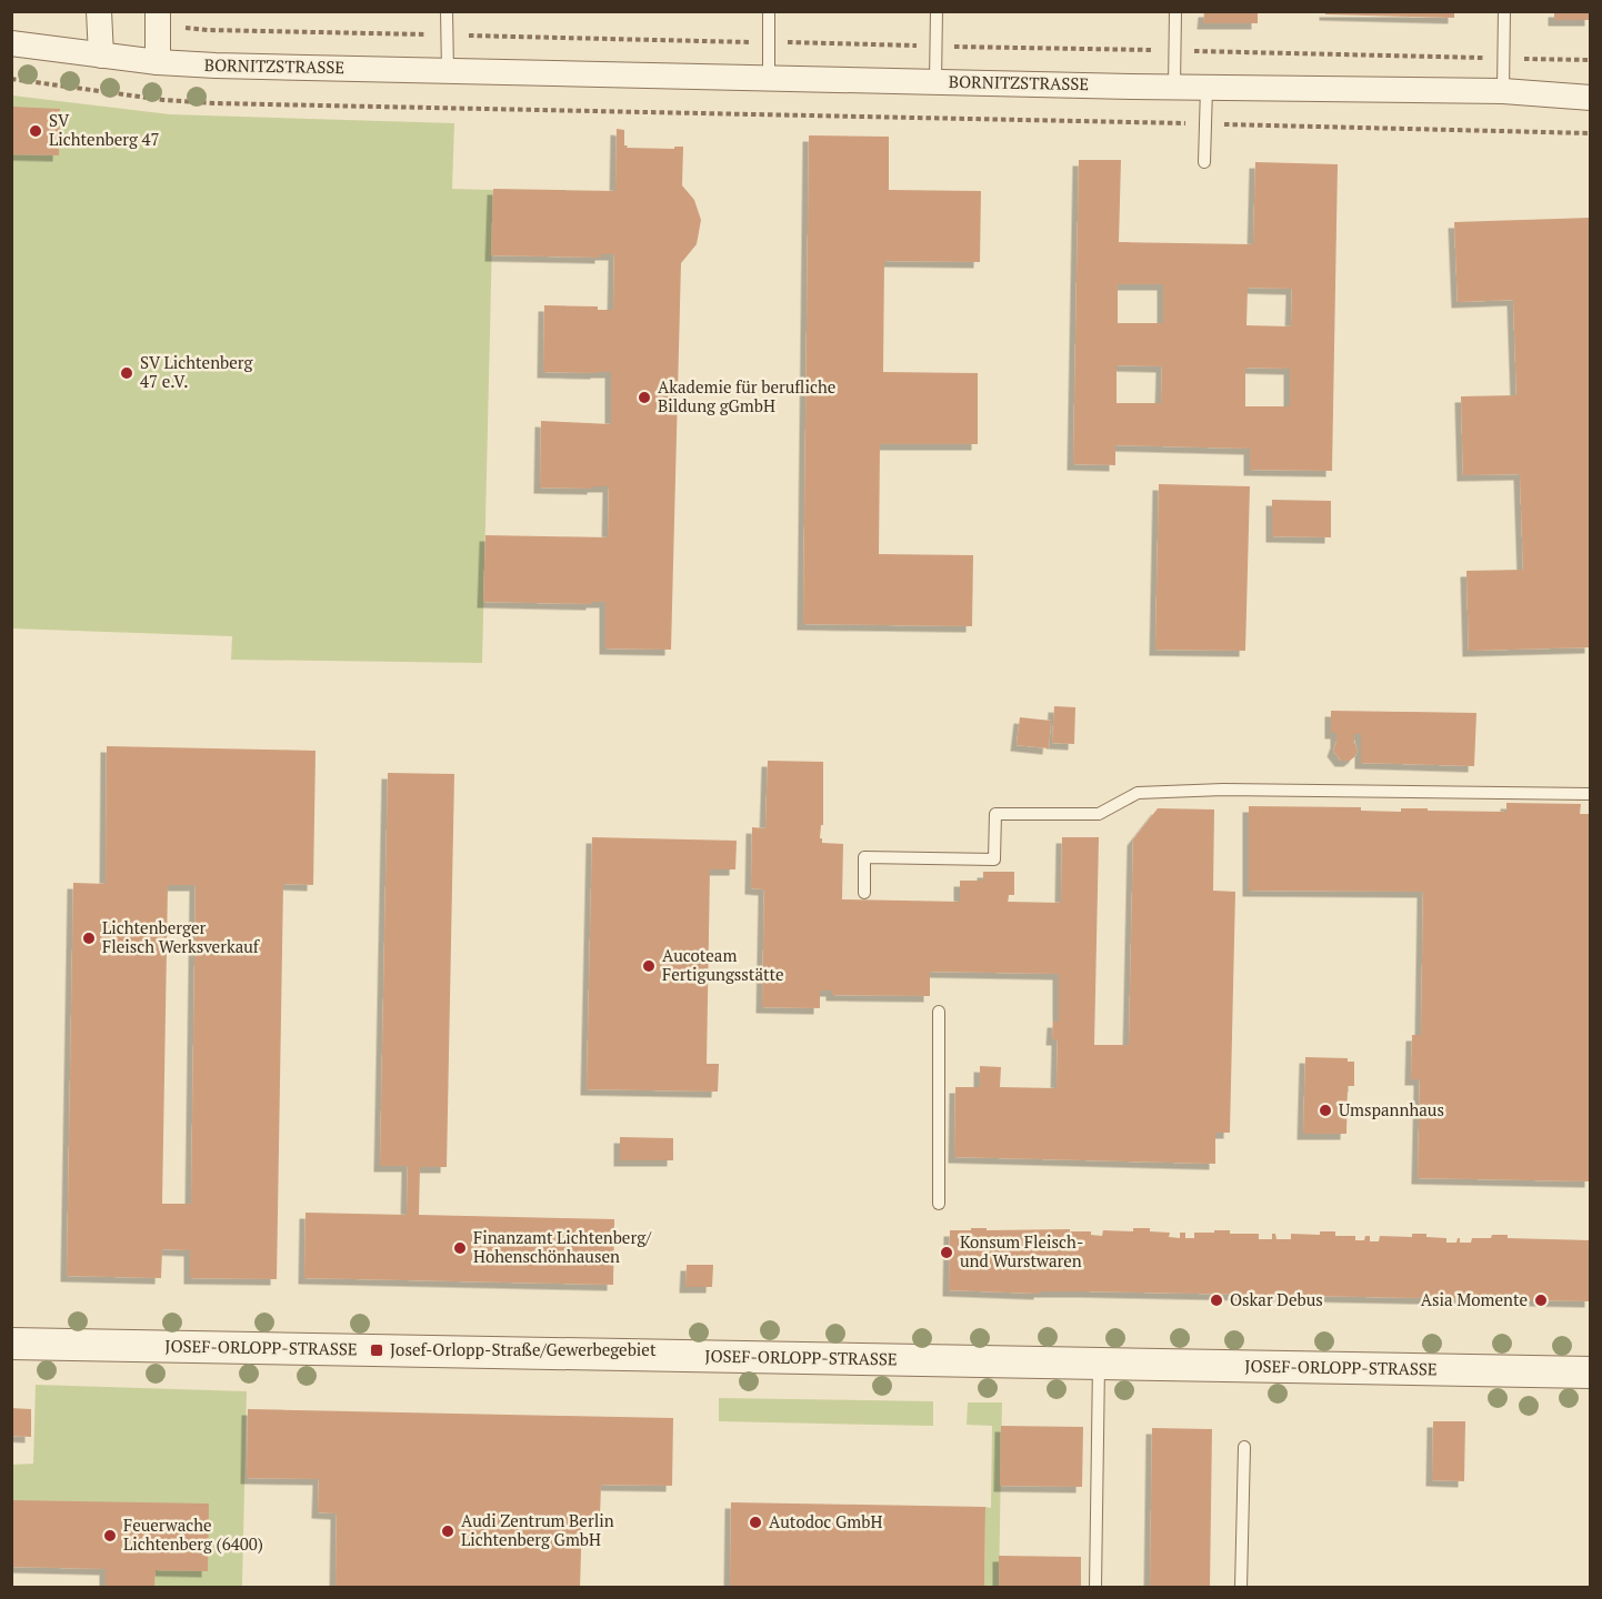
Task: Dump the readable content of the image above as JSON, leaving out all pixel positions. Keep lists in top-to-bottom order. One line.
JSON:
{"streets":{"street":["BORNITZSTRASSE","JOSEF-ORLOPP-STRASSE"]},"places":{"other":["SV Lichtenberg 47","SV Lichtenberg 47 e.V.","Akademie für berufliche Bildung gGmbH","Lichtenberger Fleisch Werksverkauf","Aucoteam Fertigungsstätte","Umspannhaus","Finanzamt Lichtenberg/ Hohenschönhausen","Konsum Fleisch- und Wurstwaren","Oskar Debus","Asia Momente","Autodoc GmbH","Audi Zentrum Berlin Lichtenberg GmbH","Feuerwache Lichtenberg (6400)"],"transit":["Josef-Orlopp-Straße/Gewerbegebiet"]}}
